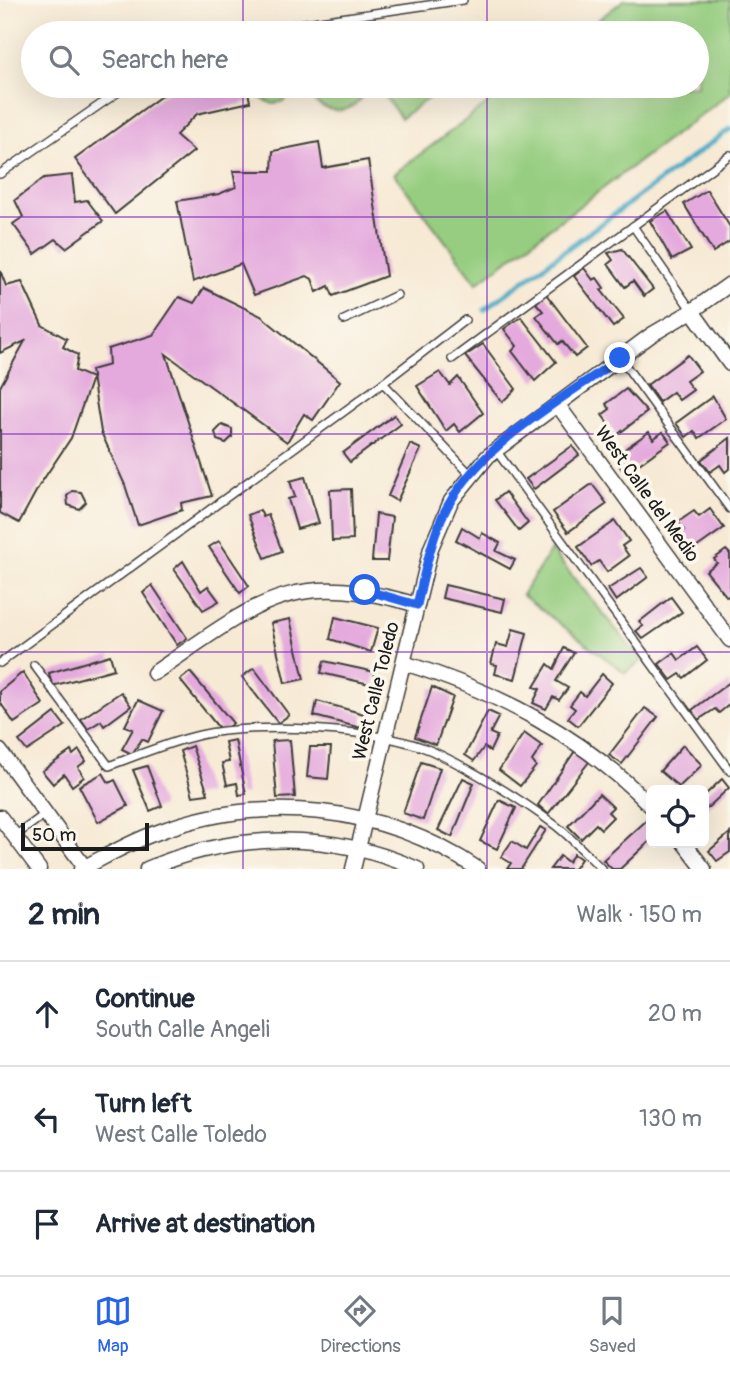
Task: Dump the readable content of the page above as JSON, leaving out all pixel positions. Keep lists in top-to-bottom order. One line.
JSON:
{"streets":{"street":["West Calle del Medio","West Calle Toledo"]},"crossings":[["West Calle del Medio","West Calle Toledo"]],"scale_bar":"50 m","page":{"search":"Search here","scale":"50 m","heading":["2 min","Walk · 150 m"],"list":[["Continue","South Calle Angeli","20 m"],["Turn left","West Calle Toledo","130 m"],"Arrive at destination"],"nav":["Map","Directions","Saved"]}}
